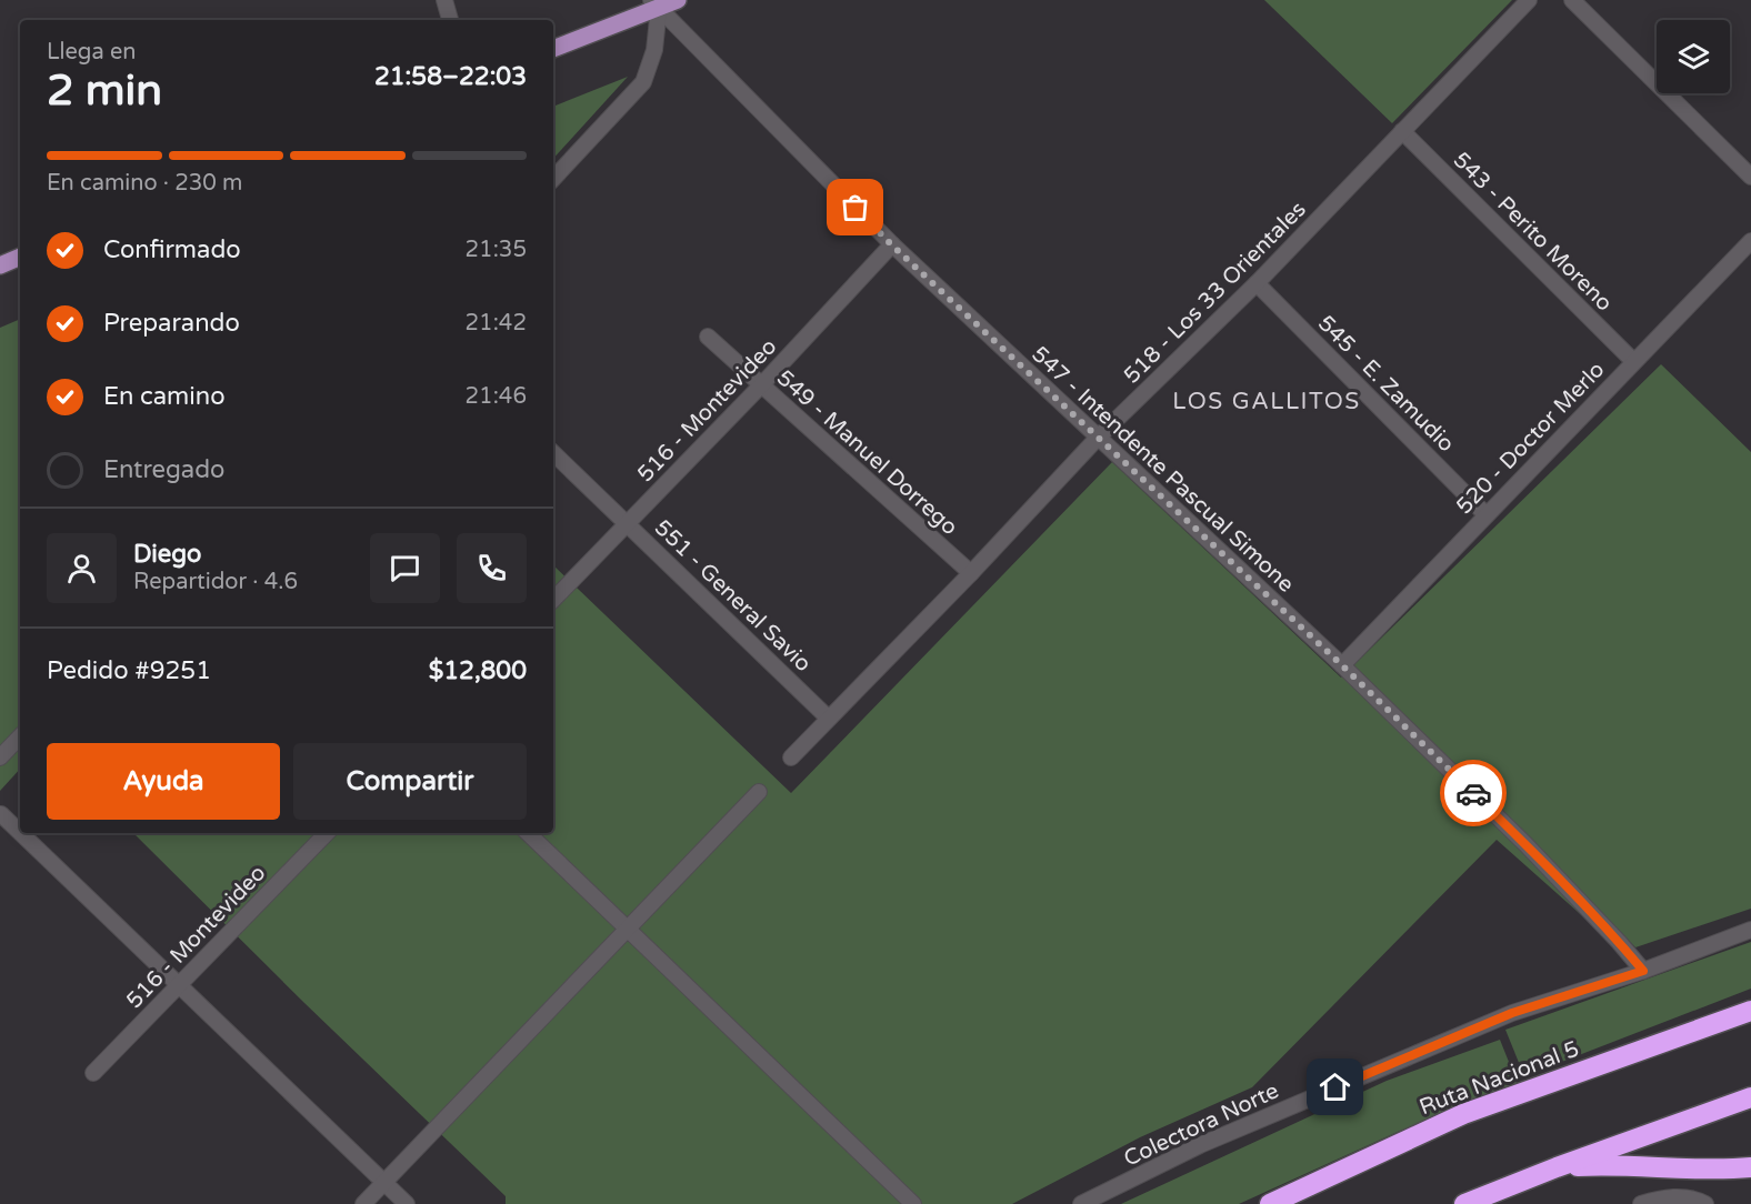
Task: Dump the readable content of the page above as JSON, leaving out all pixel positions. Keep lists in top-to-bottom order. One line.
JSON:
{"streets":{"highway":["Ruta Nacional 5"],"street":["543 - Perito Moreno","518 - Los 33 Orientales","545 - E. Zamudio","516 - Montevideo","520 - Doctor Merlo","549 - Manuel Dorrego","547 - Intendente Pascual Simone","551 - General Savio","Colectora Norte"]},"crossings":[["543 - Perito Moreno","518 - Los 33 Orientales"],["543 - Perito Moreno","520 - Doctor Merlo"],["518 - Los 33 Orientales","545 - E. Zamudio"],["518 - Los 33 Orientales","549 - Manuel Dorrego"],["518 - Los 33 Orientales","547 - Intendente Pascual Simone"],["518 - Los 33 Orientales","551 - General Savio"],["545 - E. Zamudio","520 - Doctor Merlo"],["516 - Montevideo","549 - Manuel Dorrego"],["516 - Montevideo","547 - Intendente Pascual Simone"],["516 - Montevideo","551 - General Savio"],["520 - Doctor Merlo","547 - Intendente Pascual Simone"],["547 - Intendente Pascual Simone","Colectora Norte"]],"districts":["LOS GALLITOS"],"page":{"heading":["2 min","Llega en","21:58–22:03"],"panel":["Diego","Repartidor · 4.6","Pedido #9251","$12,800"],"bar":"En camino · 230 m","list":[["Confirmado","21:35"],["Preparando","21:42"],["En camino","21:46"],"Entregado"],"buttons":["Ayuda","Compartir"]}}
